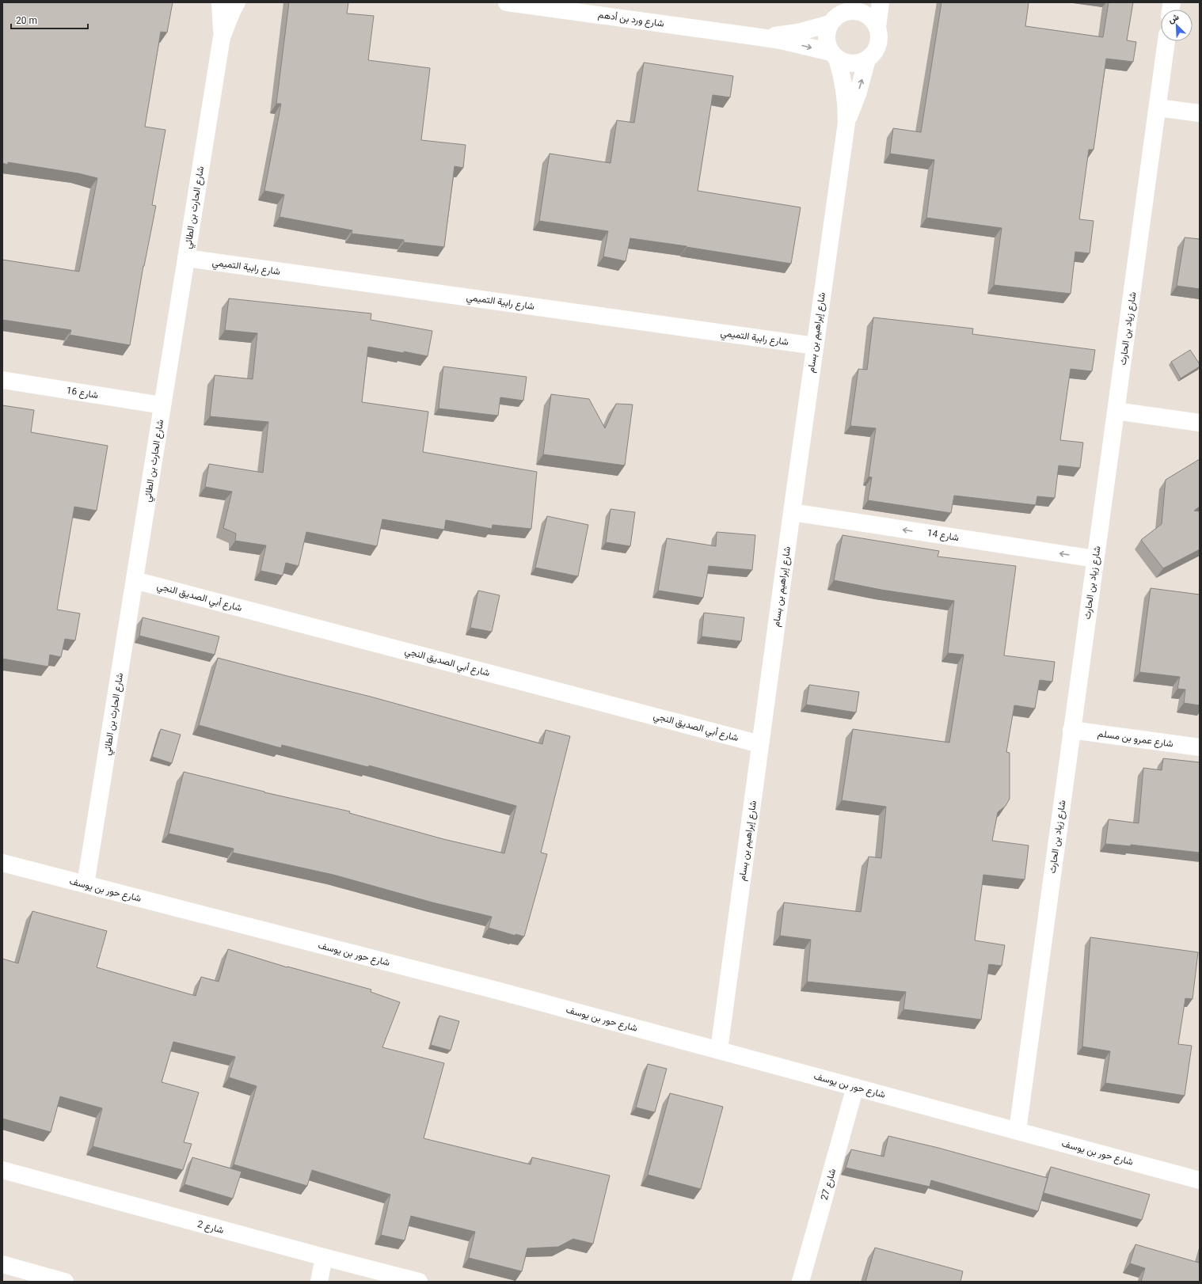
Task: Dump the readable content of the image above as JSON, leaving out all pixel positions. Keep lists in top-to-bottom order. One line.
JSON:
{"streets":{"street":["شارع ورد بن أدهم","شارع الحارث بن الطائي","شارع رابية التميمي","شارع زياد بن الحارث","شارع إبراهيم بن بسام","شارع 16","شارع 14","شارع أبي الصديق النجي","شارع عمرو بن مسلم","شارع حور بن يوسف","شارع 27","شارع 2"]},"crossings":[["شارع ورد بن أدهم","شارع إبراهيم بن بسام"],["شارع الحارث بن الطائي","شارع رابية التميمي"],["شارع الحارث بن الطائي","شارع 16"],["شارع الحارث بن الطائي","شارع أبي الصديق النجي"],["شارع الحارث بن الطائي","شارع حور بن يوسف"],["شارع رابية التميمي","شارع إبراهيم بن بسام"],["شارع زياد بن الحارث","شارع 14"],["شارع زياد بن الحارث","شارع عمرو بن مسلم"],["شارع زياد بن الحارث","شارع حور بن يوسف"],["شارع إبراهيم بن بسام","شارع 14"],["شارع إبراهيم بن بسام","شارع أبي الصديق النجي"],["شارع إبراهيم بن بسام","شارع حور بن يوسف"],["شارع حور بن يوسف","شارع 27"]],"one_way":["شارع 14"],"scale_bar":"20 m","north":"top left"}
